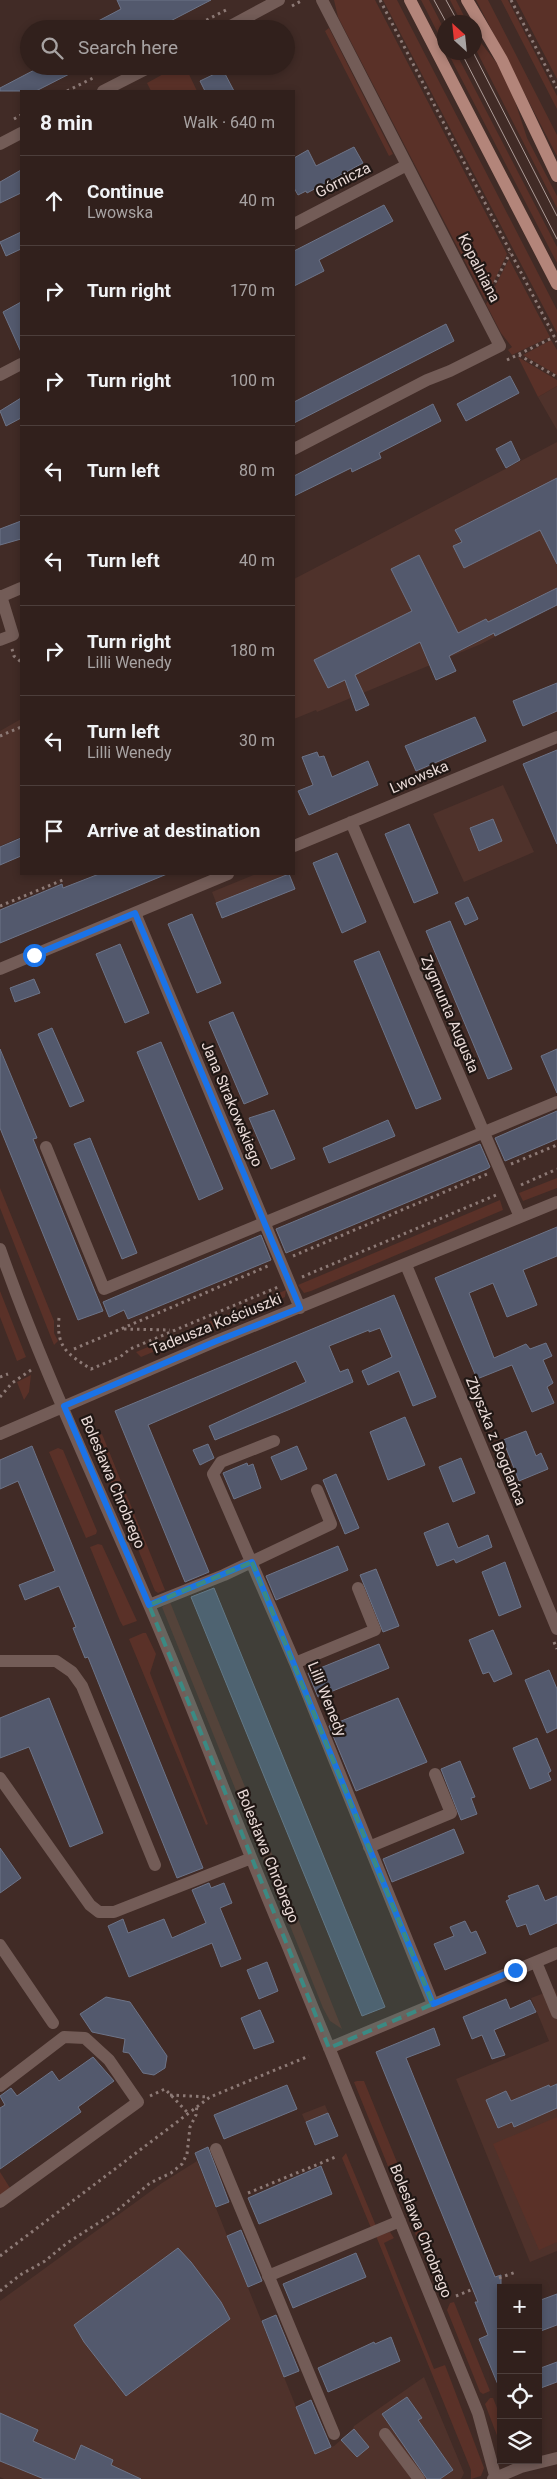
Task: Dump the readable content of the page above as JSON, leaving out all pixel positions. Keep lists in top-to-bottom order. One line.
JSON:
{"streets":{"street":["Górnicza","Kopalniana","Lwowska","Zygmunta Augusta","Jana Strakowskiego","Tadeusza Kościuszki","Zbyszka z Bogdańca","Bolesława Chrobrego","Lilli Wenedy"]},"crossings":[["Górnicza","Kopalniana"],["Lwowska","Zygmunta Augusta"],["Zygmunta Augusta","Tadeusza Kościuszki"],["Jana Strakowskiego","Tadeusza Kościuszki"],["Tadeusza Kościuszki","Zbyszka z Bogdańca"],["Tadeusza Kościuszki","Bolesława Chrobrego"]],"north":"top left","page":{"search":"Search here","heading":["8 min","Walk · 640 m"],"list":[["Continue","Lwowska","40 m"],["Turn right","170 m"],["Turn right","100 m"],["Turn left","80 m"],["Turn left","40 m"],["Turn right","Lilli Wenedy","180 m"],["Turn left","Lilli Wenedy","30 m"],"Arrive at destination"],"map_buttons":["+","−"]}}
